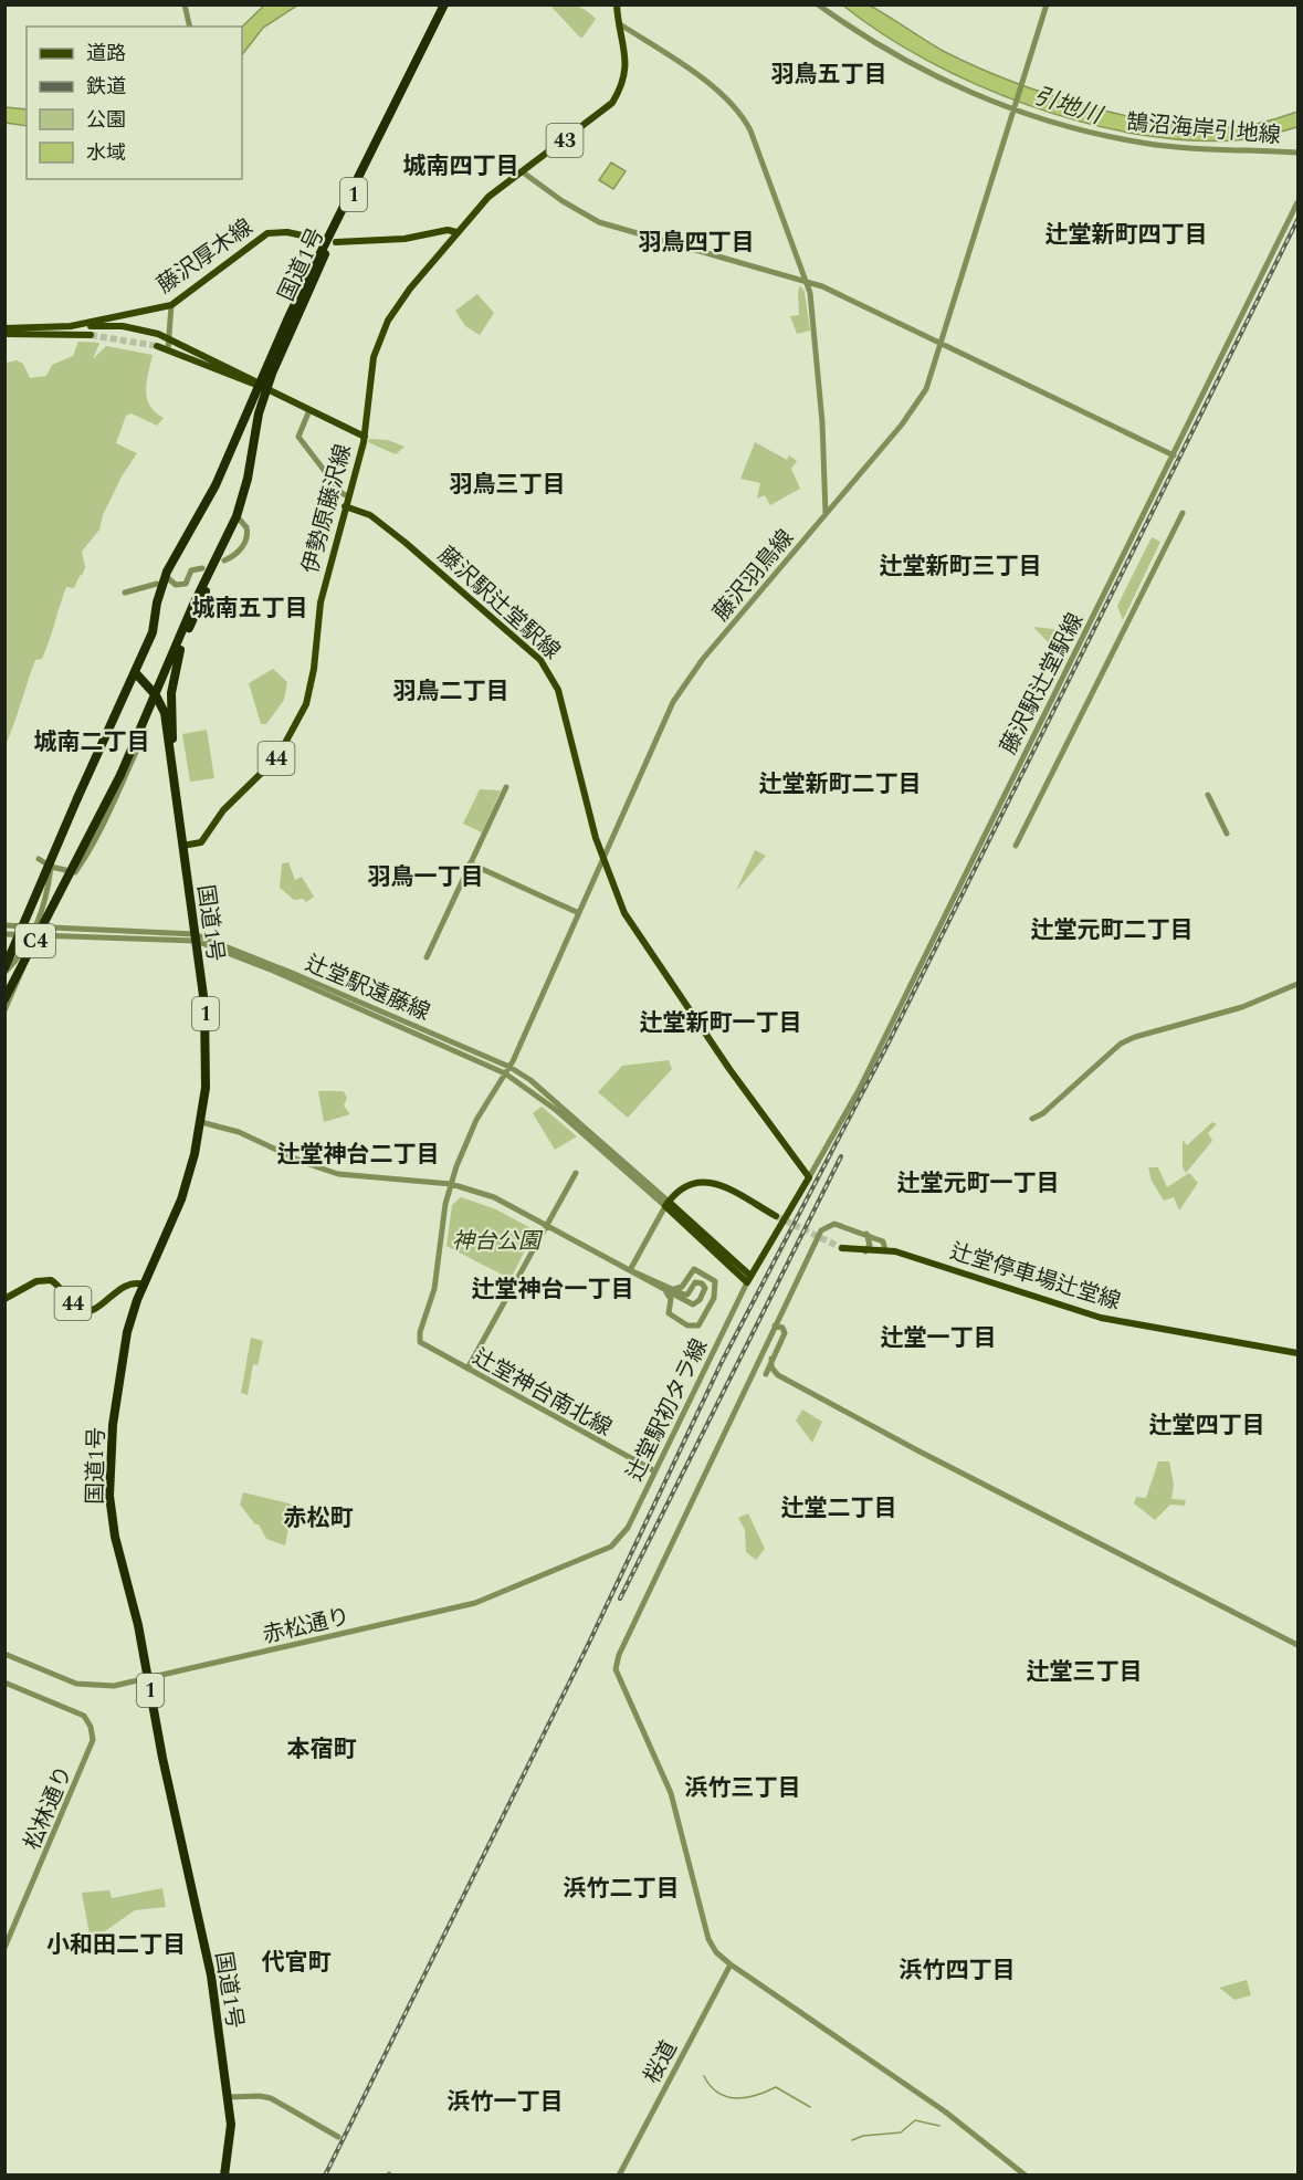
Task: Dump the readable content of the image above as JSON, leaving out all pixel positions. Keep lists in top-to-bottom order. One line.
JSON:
{"streets":{"highway":["1","国道1号","C4"],"main road":["43","藤沢厚木線","伊勢原藤沢線","藤沢駅辻堂駅線","44","辻堂停車場辻堂線"],"street":["鵠沼海岸引地線","藤沢羽鳥線","辻堂駅遠藤線","辻堂神台南北線","辻堂駅初タラ線","赤松通り","松林通り","桜道"]},"crossings":[["鵠沼海岸引地線","藤沢羽鳥線"],["43","伊勢原藤沢線"],["藤沢厚木線","国道1号"],["藤沢厚木線","伊勢原藤沢線"],["国道1号","伊勢原藤沢線"],["国道1号","44"],["国道1号","C4"],["国道1号","辻堂駅遠藤線"],["国道1号","赤松通り"],["伊勢原藤沢線","藤沢駅辻堂駅線"],["藤沢羽鳥線","藤沢駅辻堂駅線"],["藤沢羽鳥線","辻堂駅遠藤線"],["藤沢羽鳥線","辻堂神台南北線"],["藤沢駅辻堂駅線","辻堂駅初タラ線"],["辻堂神台南北線","辻堂駅初タラ線"],["辻堂駅初タラ線","赤松通り"]],"districts":["羽鳥五丁目","城南四丁目","辻堂新町四丁目","羽鳥四丁目","羽鳥三丁目","辻堂新町三丁目","城南五丁目","羽鳥二丁目","城南二丁目","辻堂新町二丁目","羽鳥一丁目","辻堂元町二丁目","辻堂新町一丁目","辻堂神台二丁目","辻堂元町一丁目","辻堂神台一丁目","辻堂一丁目","辻堂四丁目","辻堂二丁目","赤松町","辻堂三丁目","本宿町","浜竹三丁目","浜竹二丁目","小和田二丁目","代官町","浜竹四丁目","浜竹一丁目"],"water":["引地川"],"parks":["神台公園"],"legend":["道路","鉄道","公園","水域"]}
